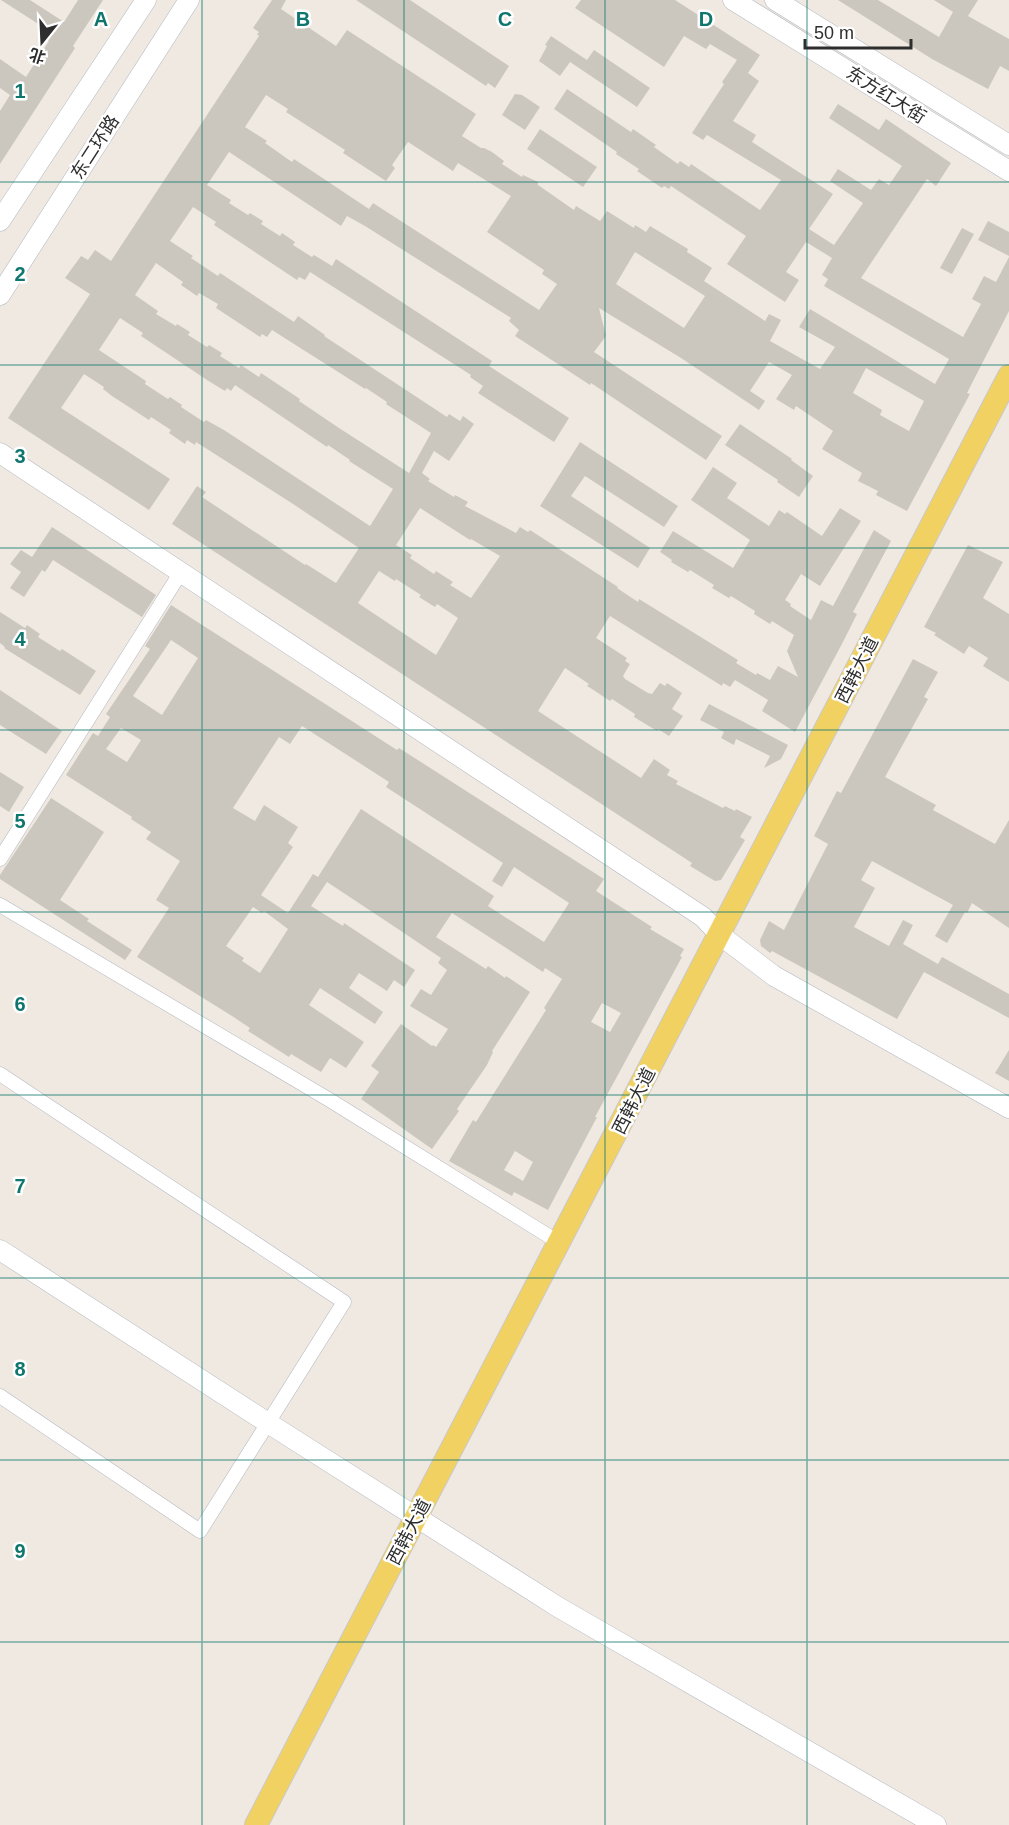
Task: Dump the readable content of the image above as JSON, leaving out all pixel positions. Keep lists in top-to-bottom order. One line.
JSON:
{"streets":{"main road":["西韩大道"],"street":["东方红大街","东二环路"]},"scale_bar":"50 m","north":"bottom","grid":{"columns":["A","B","C","D"],"rows":["1","2","3","4","5","6","7","8","9"]}}
